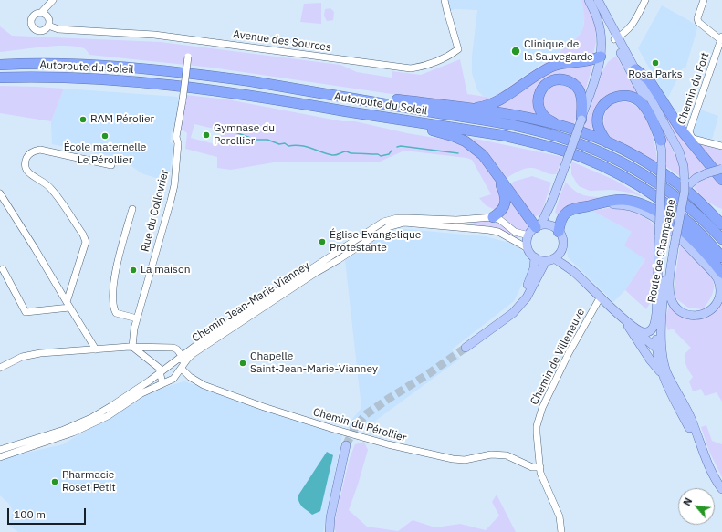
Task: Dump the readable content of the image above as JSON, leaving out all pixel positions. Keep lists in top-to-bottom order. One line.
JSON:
{"streets":{"highway":["Autoroute du Soleil"],"main road":["Route de Champagne"],"street":["Avenue des Sources","Chemin du Fort","Rue du Collovrier","Chemin Jean-Marie Vianney","Chemin de Villeneuve","Chemin du Pérollier"]},"crossings":[["Chemin Jean-Marie Vianney","Chemin du Pérollier"],["Chemin de Villeneuve","Chemin du Pérollier"]],"places":["Clinique de la Sauvegarde","Rosa Parks","RAM Pérolier","Gymnase du Perollier","École maternelle Le Pérollier","Église Evangelique Protestante","La maison","Chapelle Saint-Jean-Marie-Vianney","Pharmacie Roset Petit"],"scale_bar":"100 m","north":"top left"}
